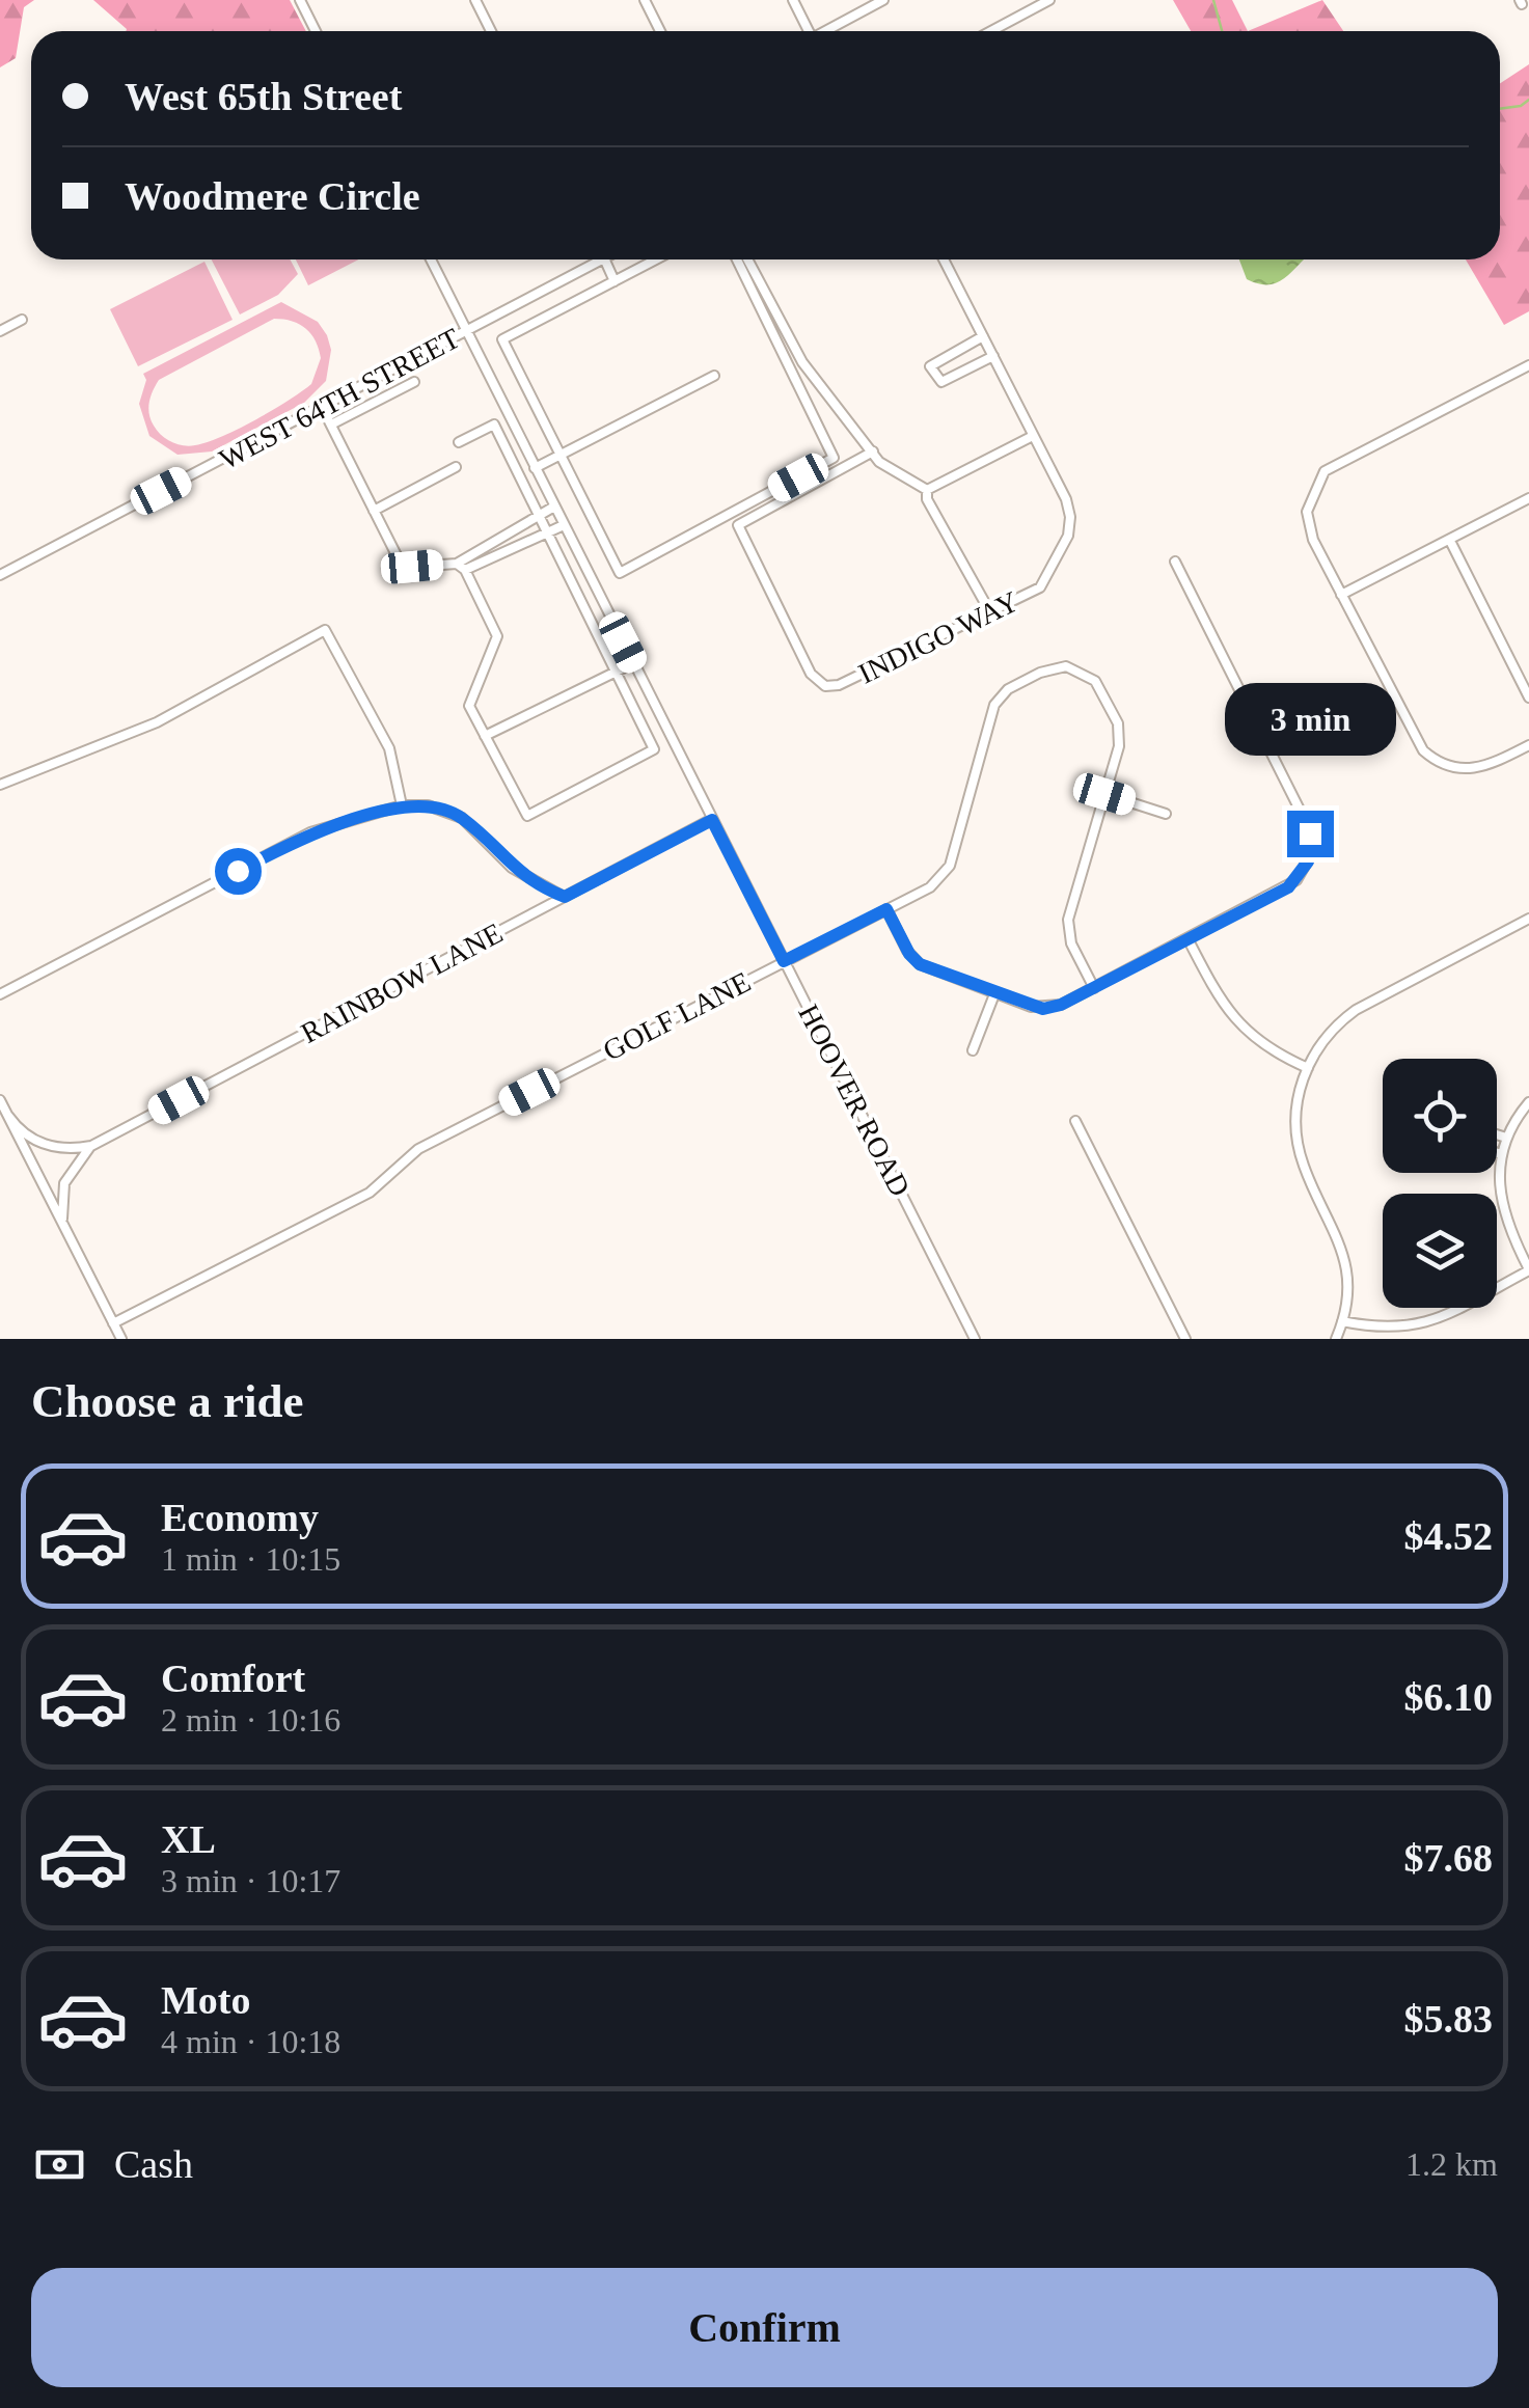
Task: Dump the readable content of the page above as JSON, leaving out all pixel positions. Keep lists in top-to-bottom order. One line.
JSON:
{"streets":{"street":["WEST 64TH STREET","INDIGO WAY","RAINBOW LANE","GOLF LANE","HOOVER ROAD"]},"crossings":[["WEST 64TH STREET","HOOVER ROAD"],["RAINBOW LANE","HOOVER ROAD"],["GOLF LANE","HOOVER ROAD"]],"page":{"banner":["West 65th Street","Woodmere Circle"],"bubble":"3 min","heading":"Choose a ride","list":[{"name":"Economy","note":"1 min · 10:15","value":"$4.52"},{"name":"Comfort","note":"2 min · 10:16","value":"$6.10"},{"name":"XL","note":"3 min · 10:17","value":"$7.68"},{"name":"Moto","note":"4 min · 10:18","value":"$5.83"}],"pay":["Cash","1.2 km"],"buttons":"Confirm"}}
